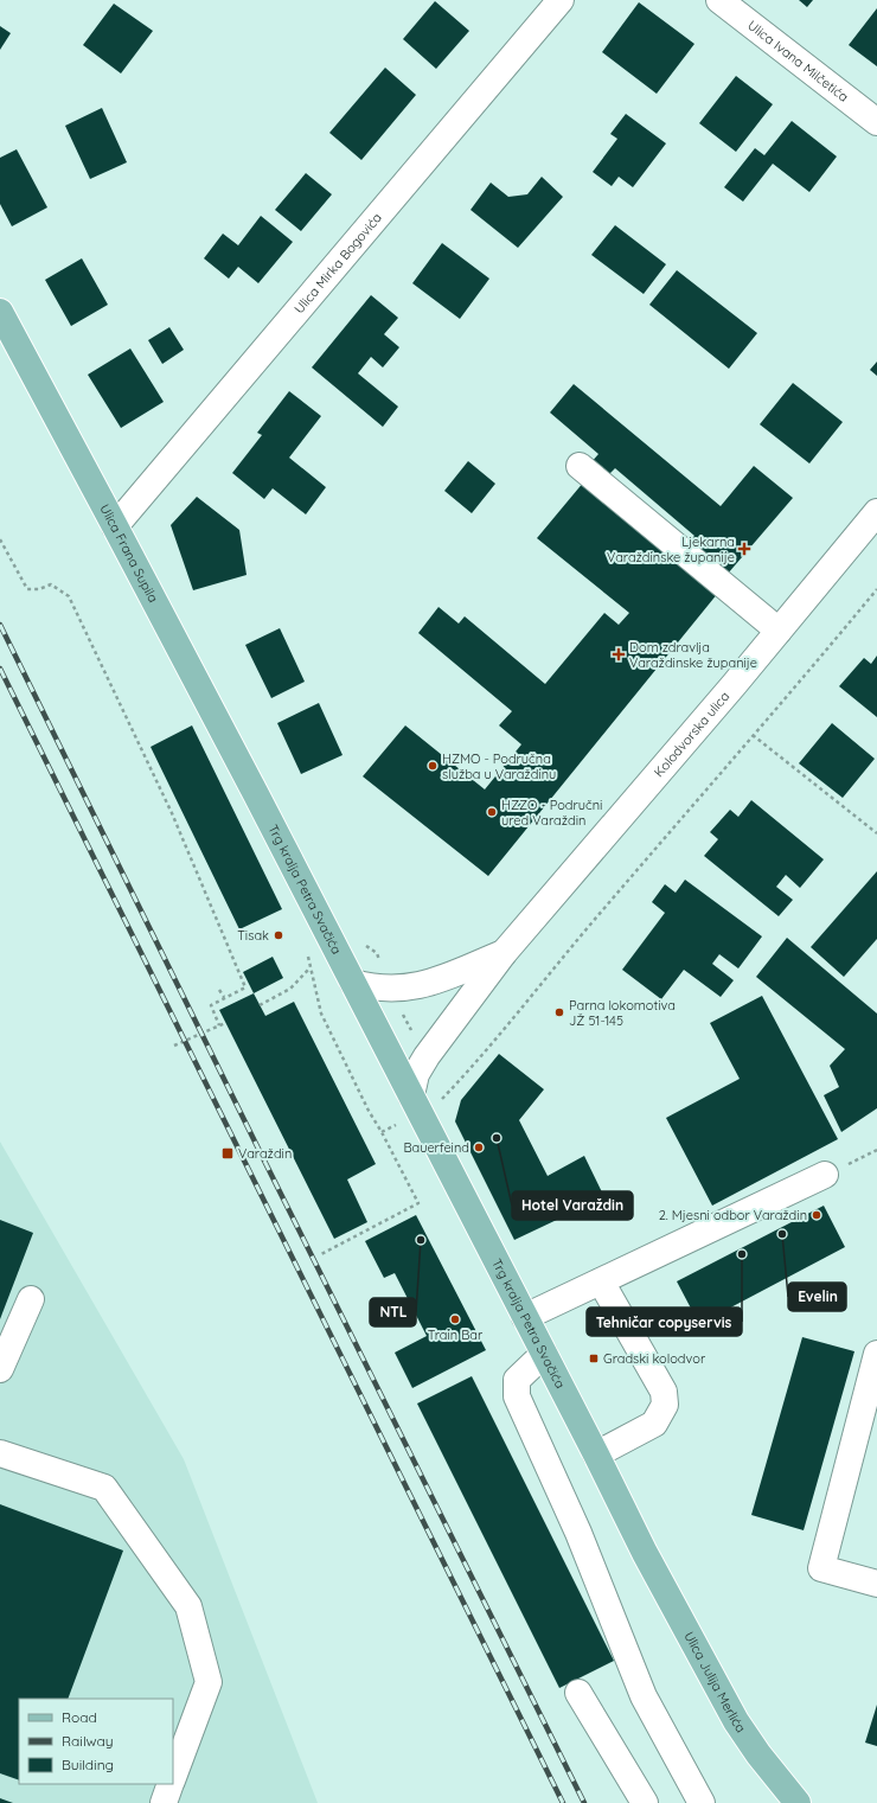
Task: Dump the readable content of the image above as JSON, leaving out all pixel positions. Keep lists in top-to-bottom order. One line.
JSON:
{"streets":{"main road":["Ulica Frana Supila","Trg kralja Petra Svačića","Ulica Julija Merlića"],"street":["Ulica Ivana Milčetića","Ulica Mirka Bogovića","Kolodvorska ulica"]},"crossings":[["Ulica Mirka Bogovića","Ulica Frana Supila"],["Ulica Frana Supila","Trg kralja Petra Svačića"],["Trg kralja Petra Svačića","Ulica Julija Merlića"]],"places":{"health":["Ljekarna Varaždinske županije","Dom zdravlja Varaždinske županije"],"other":["HZMO - Područna služba u Varaždinu","HZZO - Područni ured Varaždin","Tisak","Parna lokomotiva JŽ 51-145","Hotel Varaždin","Bauerfeind","2. Mjesni odbor Varaždin","Evelin","NTL","Tehničar copyservis","Train Bar"],"transit":["Varaždin","Gradski kolodvor"]},"legend":["Road","Railway","Building"]}
